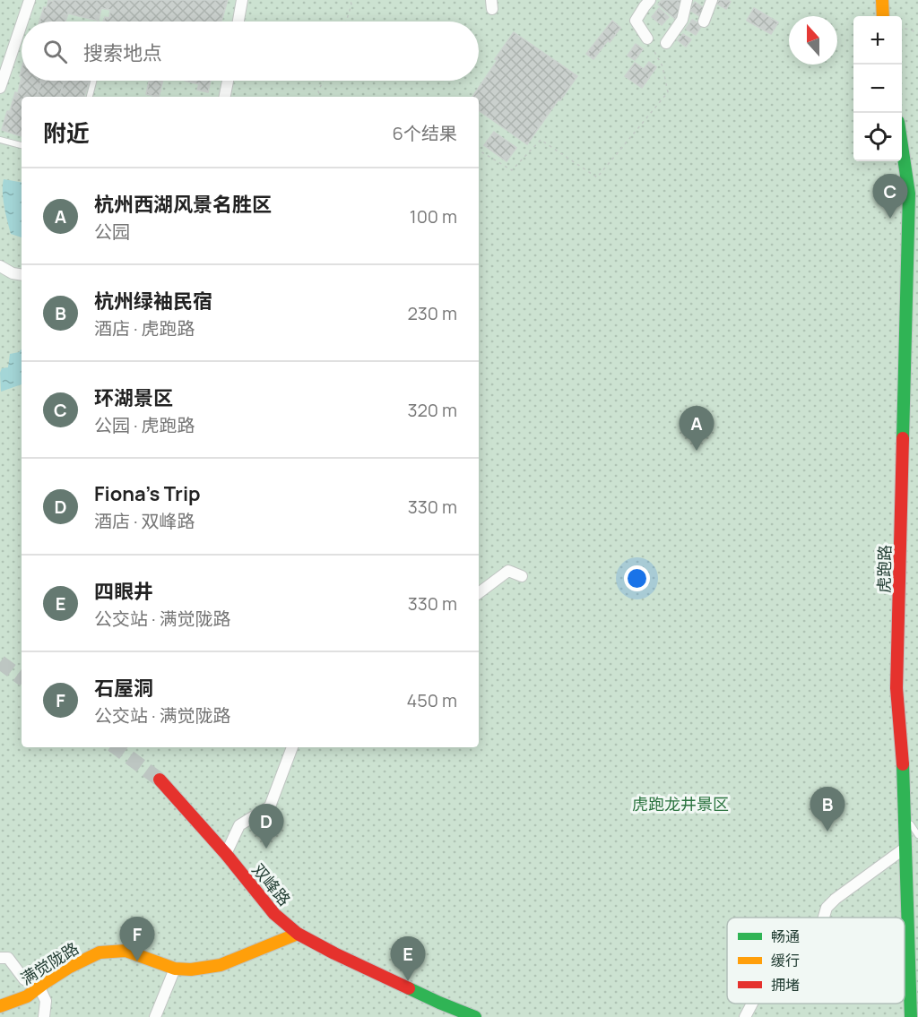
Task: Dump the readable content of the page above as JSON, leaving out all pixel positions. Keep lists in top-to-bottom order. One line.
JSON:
{"streets":{"main road":["虎跑路","双峰路","满觉陇路"]},"crossings":[["双峰路","满觉陇路"]],"parks":["虎跑龙井景区"],"legend":["畅通","缓行","拥堵"],"north":"top","page":{"map_buttons":["+","−"],"search":"搜索地点","heading":["附近","6个结果"],"list":[{"mark":"A","name":"杭州西湖风景名胜区","note":"公园","value":"100 m"},{"mark":"B","name":"杭州绿袖民宿","note":"酒店 · 虎跑路","value":"230 m"},{"mark":"C","name":"环湖景区","note":"公园 · 虎跑路","value":"320 m"},{"mark":"D","name":"Fiona's Trip","note":"酒店 · 双峰路","value":"330 m"},{"mark":"E","name":"四眼井","note":"公交站 · 满觉陇路","value":"330 m"},{"mark":"F","name":"石屋洞","note":"公交站 · 满觉陇路","value":"450 m"}],"pins":["C","A","B","D","F","E"]}}
